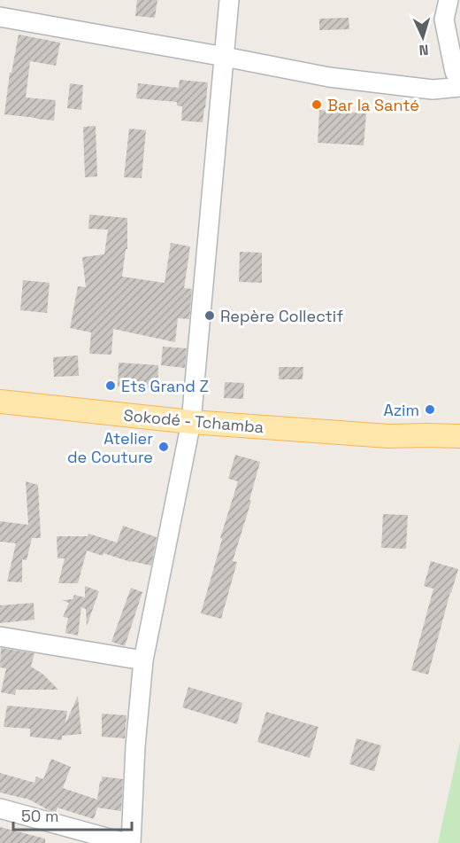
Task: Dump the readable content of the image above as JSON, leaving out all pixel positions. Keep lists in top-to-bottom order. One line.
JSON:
{"streets":{"main road":["Sokodé - Tchamba"]},"places":["Bar la Santé","Repère Collectif","Ets Grand Z","Azim","Atelier de Couture"],"scale_bar":"50 m","north":"bottom"}
